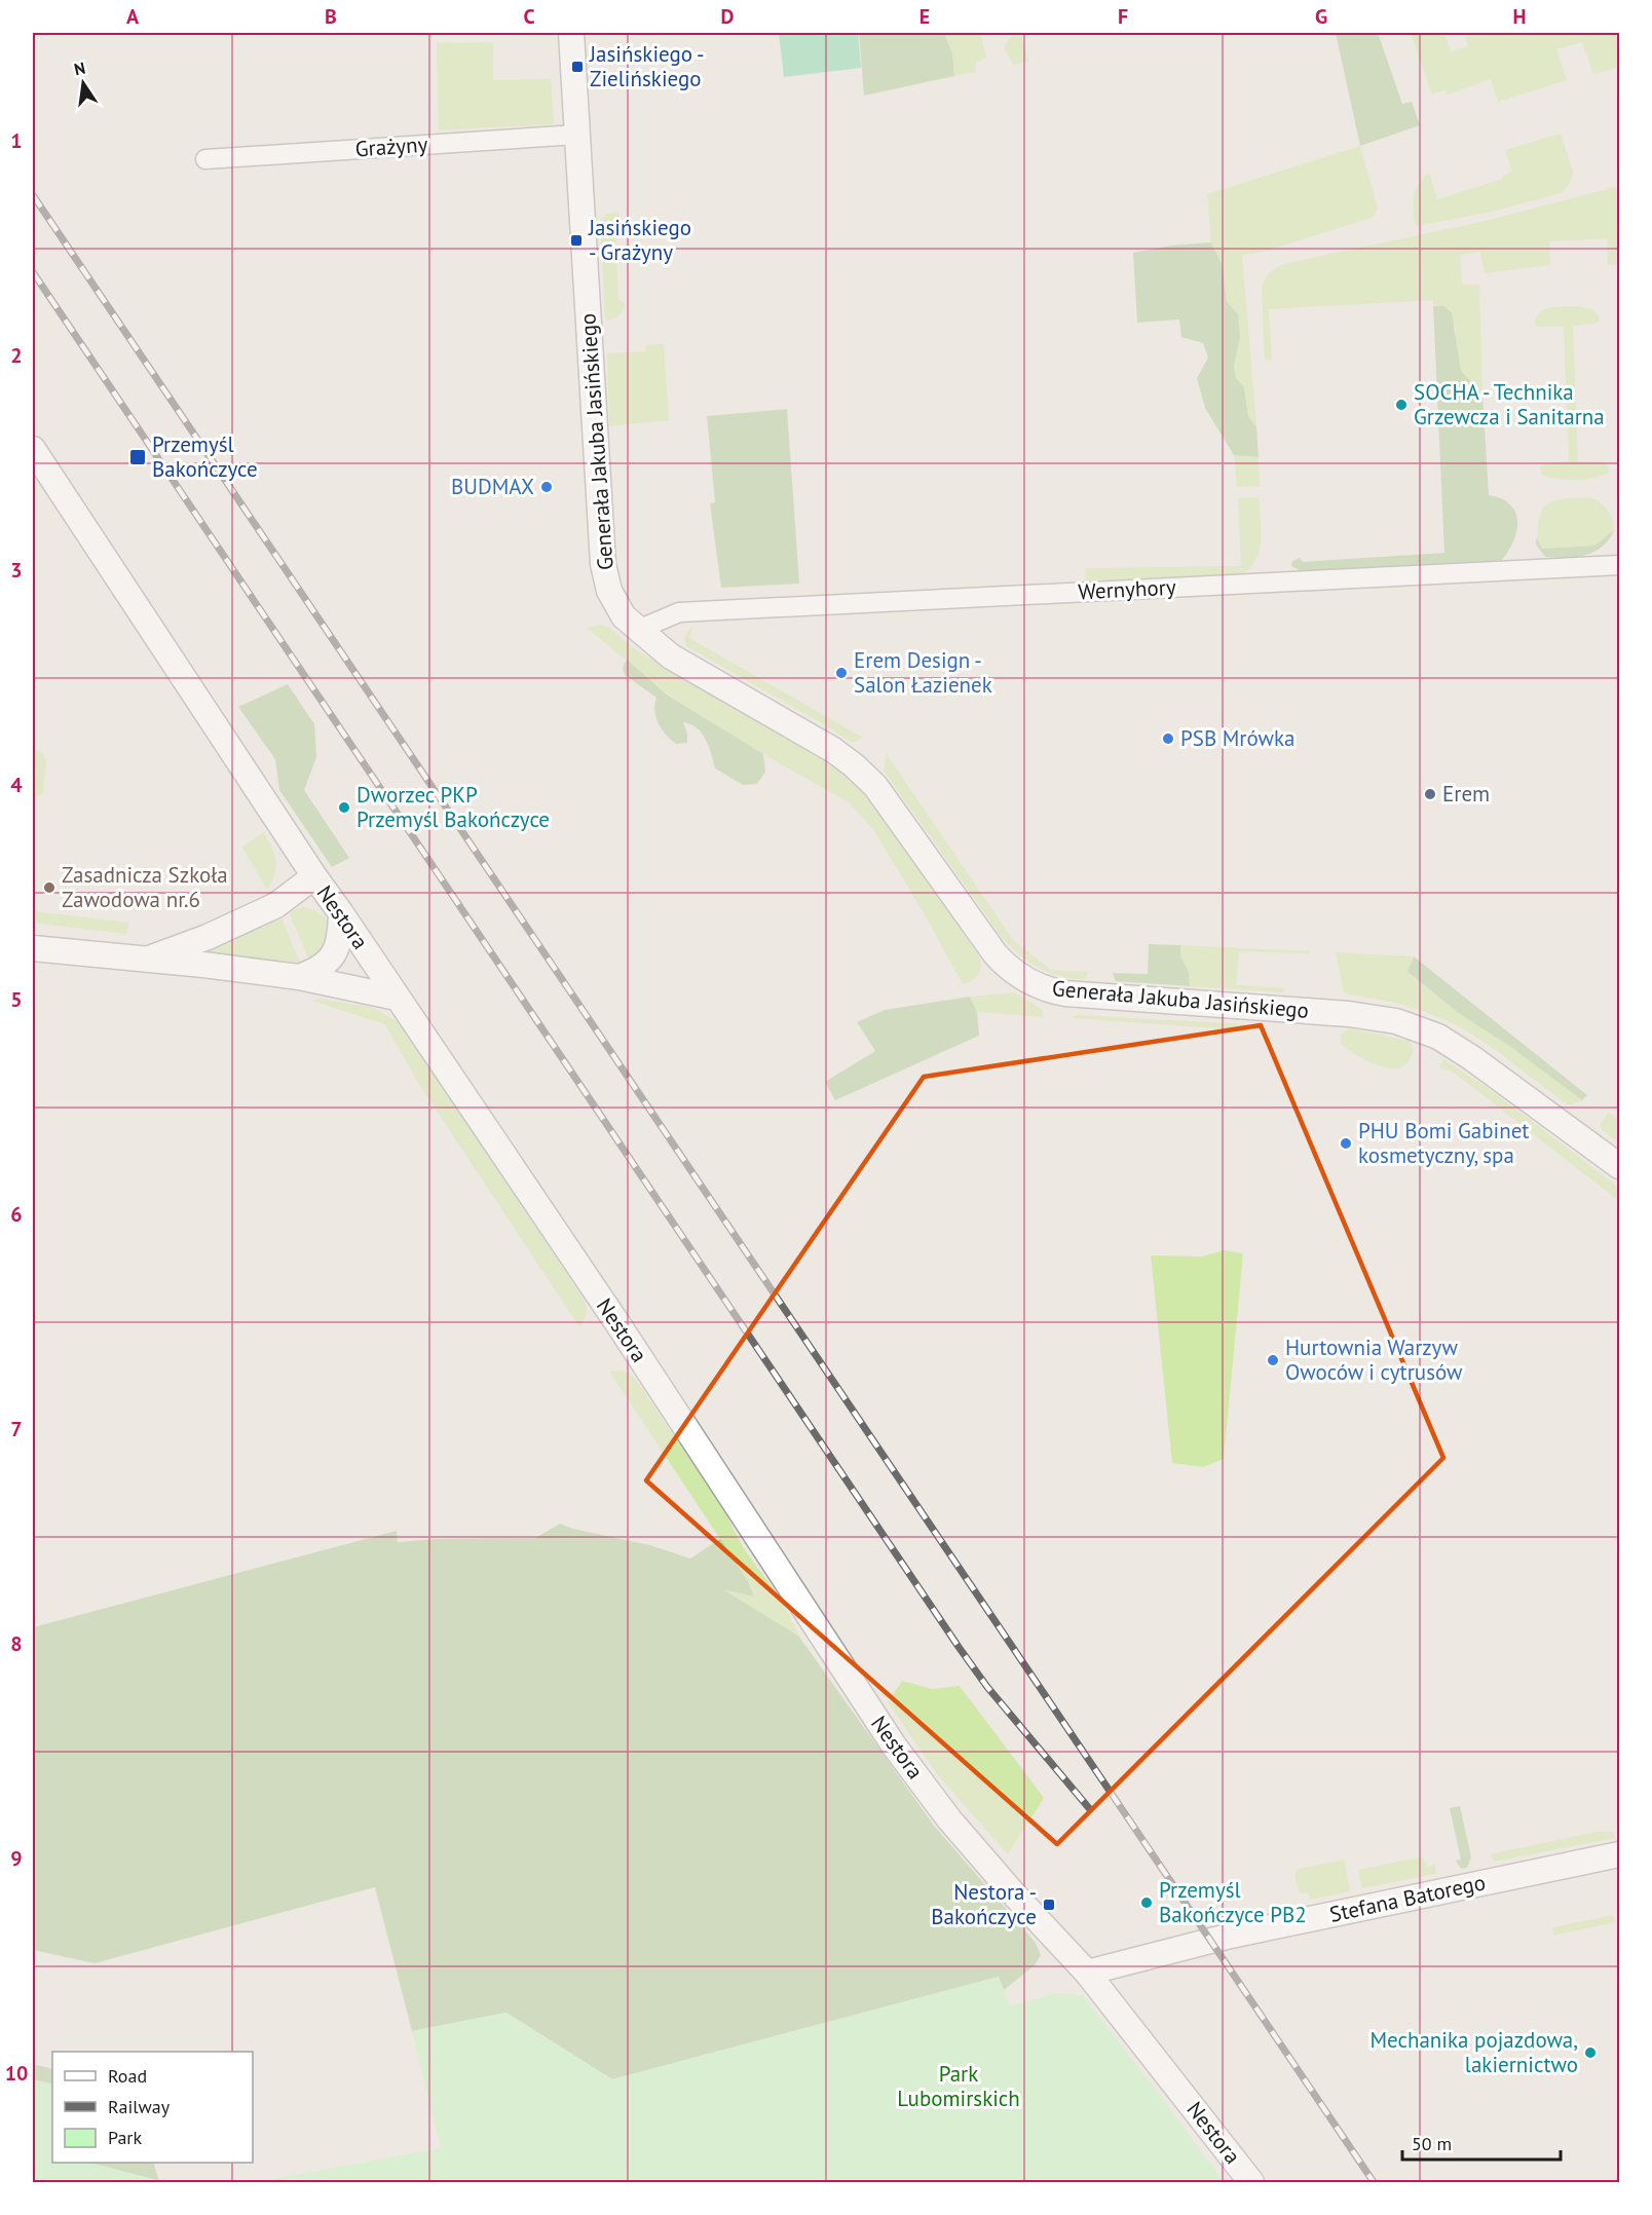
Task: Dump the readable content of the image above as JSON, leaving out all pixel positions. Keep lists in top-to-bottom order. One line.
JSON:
{"streets":{"street":["Grażyny","Generała Jakuba Jasińskiego","Wernyhory","Nestora","Stefana Batorego"]},"crossings":[["Grażyny","Generała Jakuba Jasińskiego"],["Generała Jakuba Jasińskiego","Wernyhory"],["Nestora","Stefana Batorego"]],"parks":["Park Lubomirskich"],"places":{"transit":["Jasińskiego - Zielińskiego","Jasińskiego - Grażyny","Przemyśl Bakończyce","Nestora - Bakończyce"],"other":["SOCHA - Technika Grzewcza i Sanitarna","BUDMAX","Erem Design - Salon Łazienek","PSB Mrówka","Erem","Dworzec PKP Przemyśl Bakończyce","Zasadnicza Szkoła Zawodowa nr.6","PHU Bomi Gabinet kosmetyczny, spa","Hurtownia Warzyw Owoców i cytrusów","Przemyśl Bakończyce PB2","Mechanika pojazdowa, lakiernictwo"]},"legend":["Road","Railway","Park"],"scale_bar":"50 m","north":"top","grid":{"columns":["A","B","C","D","E","F","G","H"],"rows":["1","2","3","4","5","6","7","8","9","10"]}}
